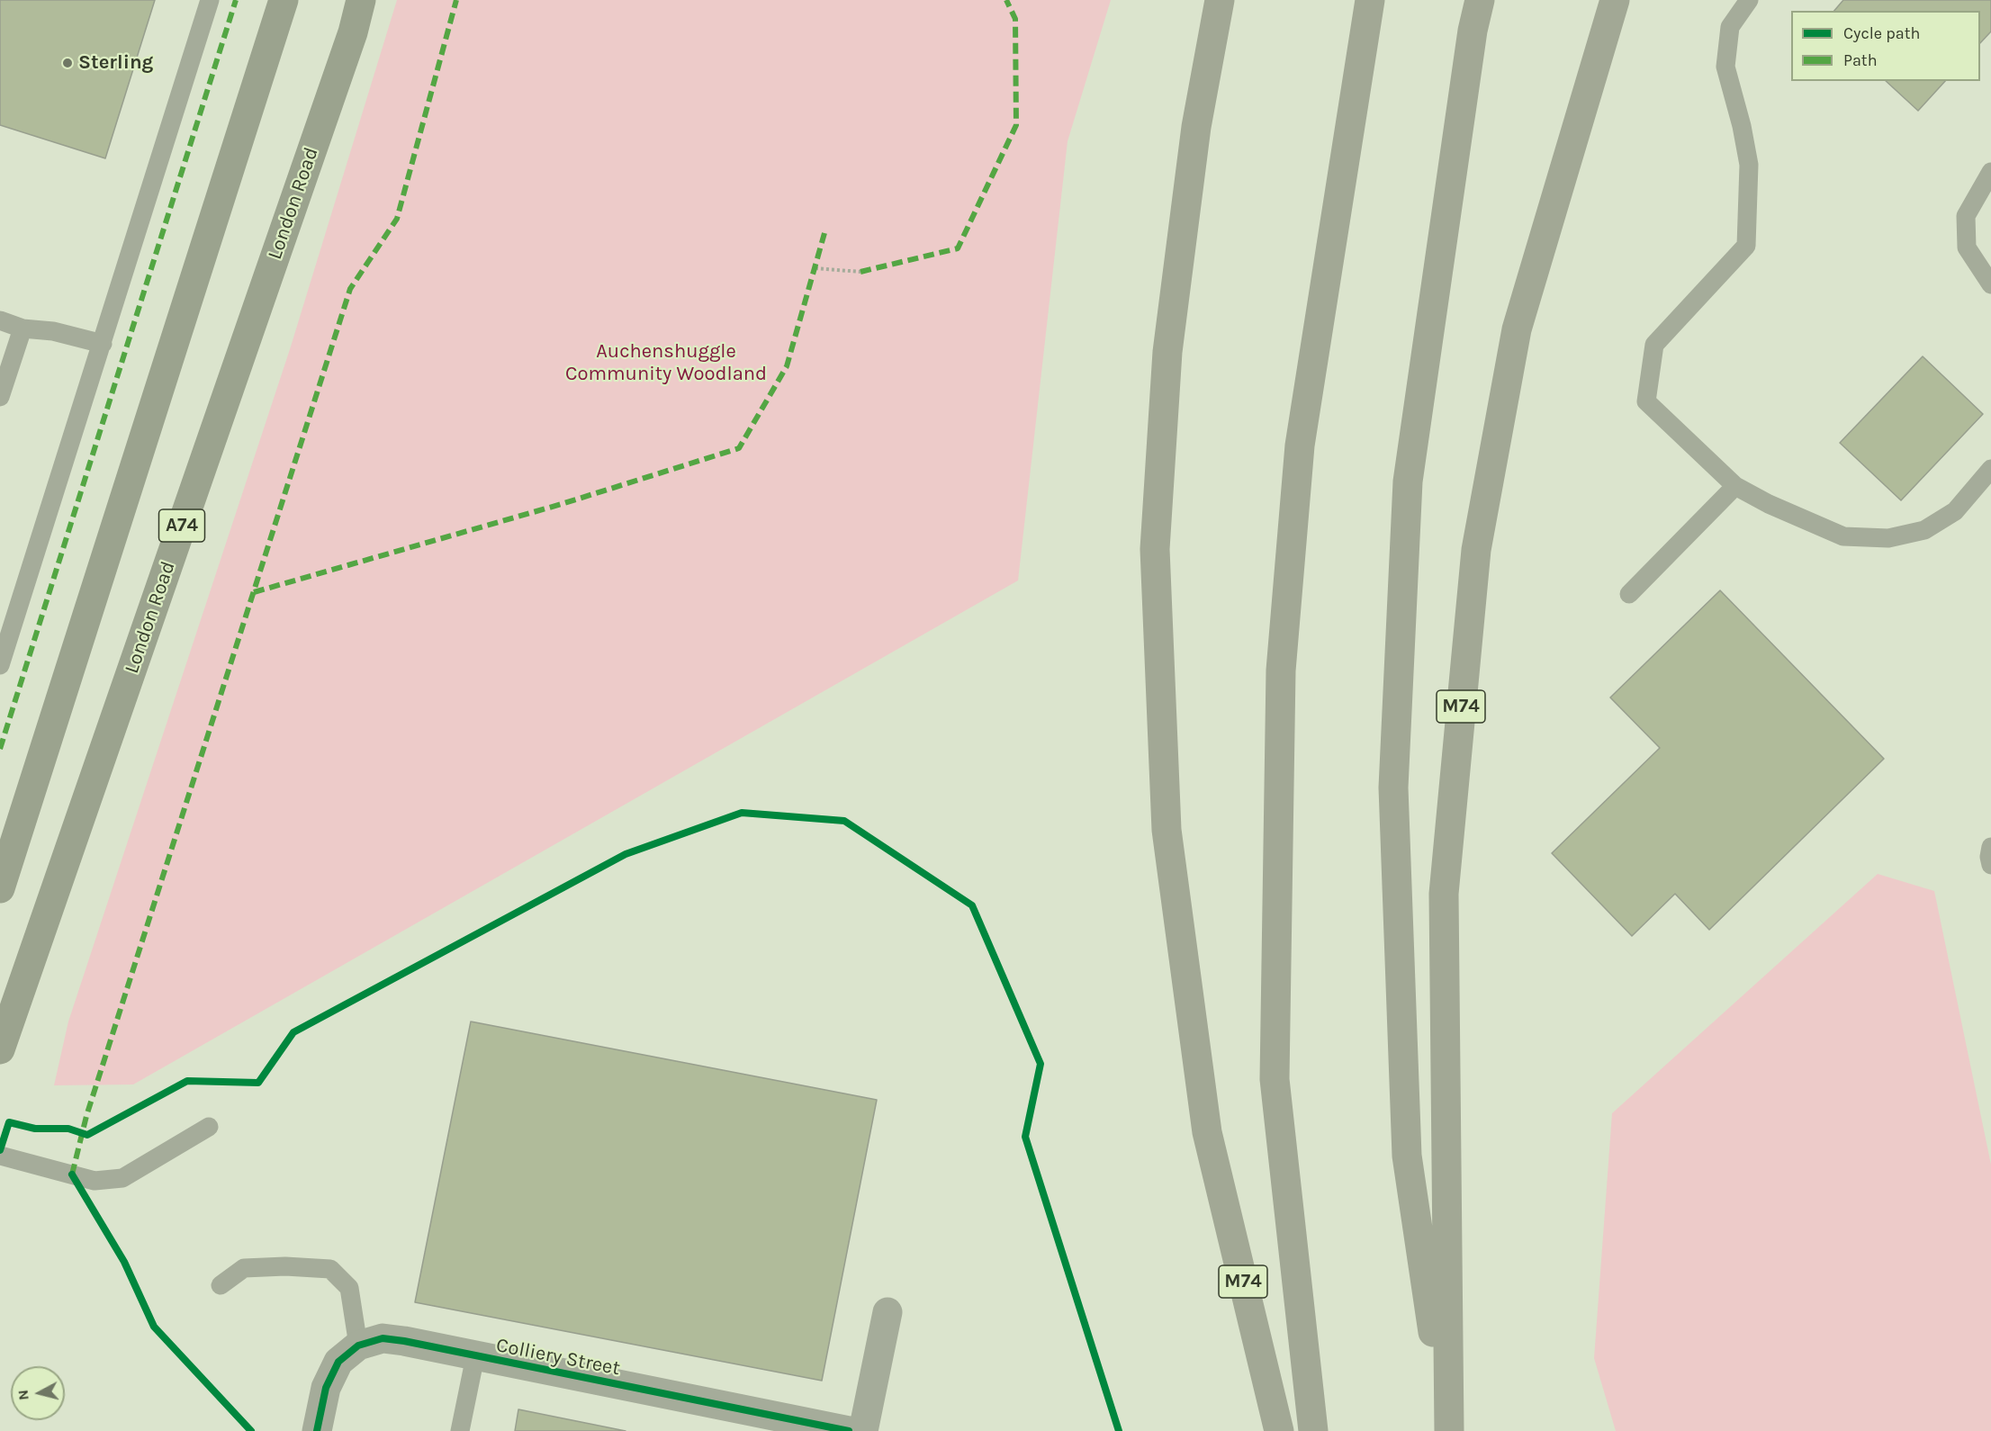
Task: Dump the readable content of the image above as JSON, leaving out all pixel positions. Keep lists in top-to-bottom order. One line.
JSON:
{"streets":{"highway":["M74"],"main road":["London Road","A74"],"street":["Colliery Street"]},"parks":["Auchenshuggle Community Woodland"],"places":["Sterling"],"legend":["Cycle path","Path"],"north":"left"}
